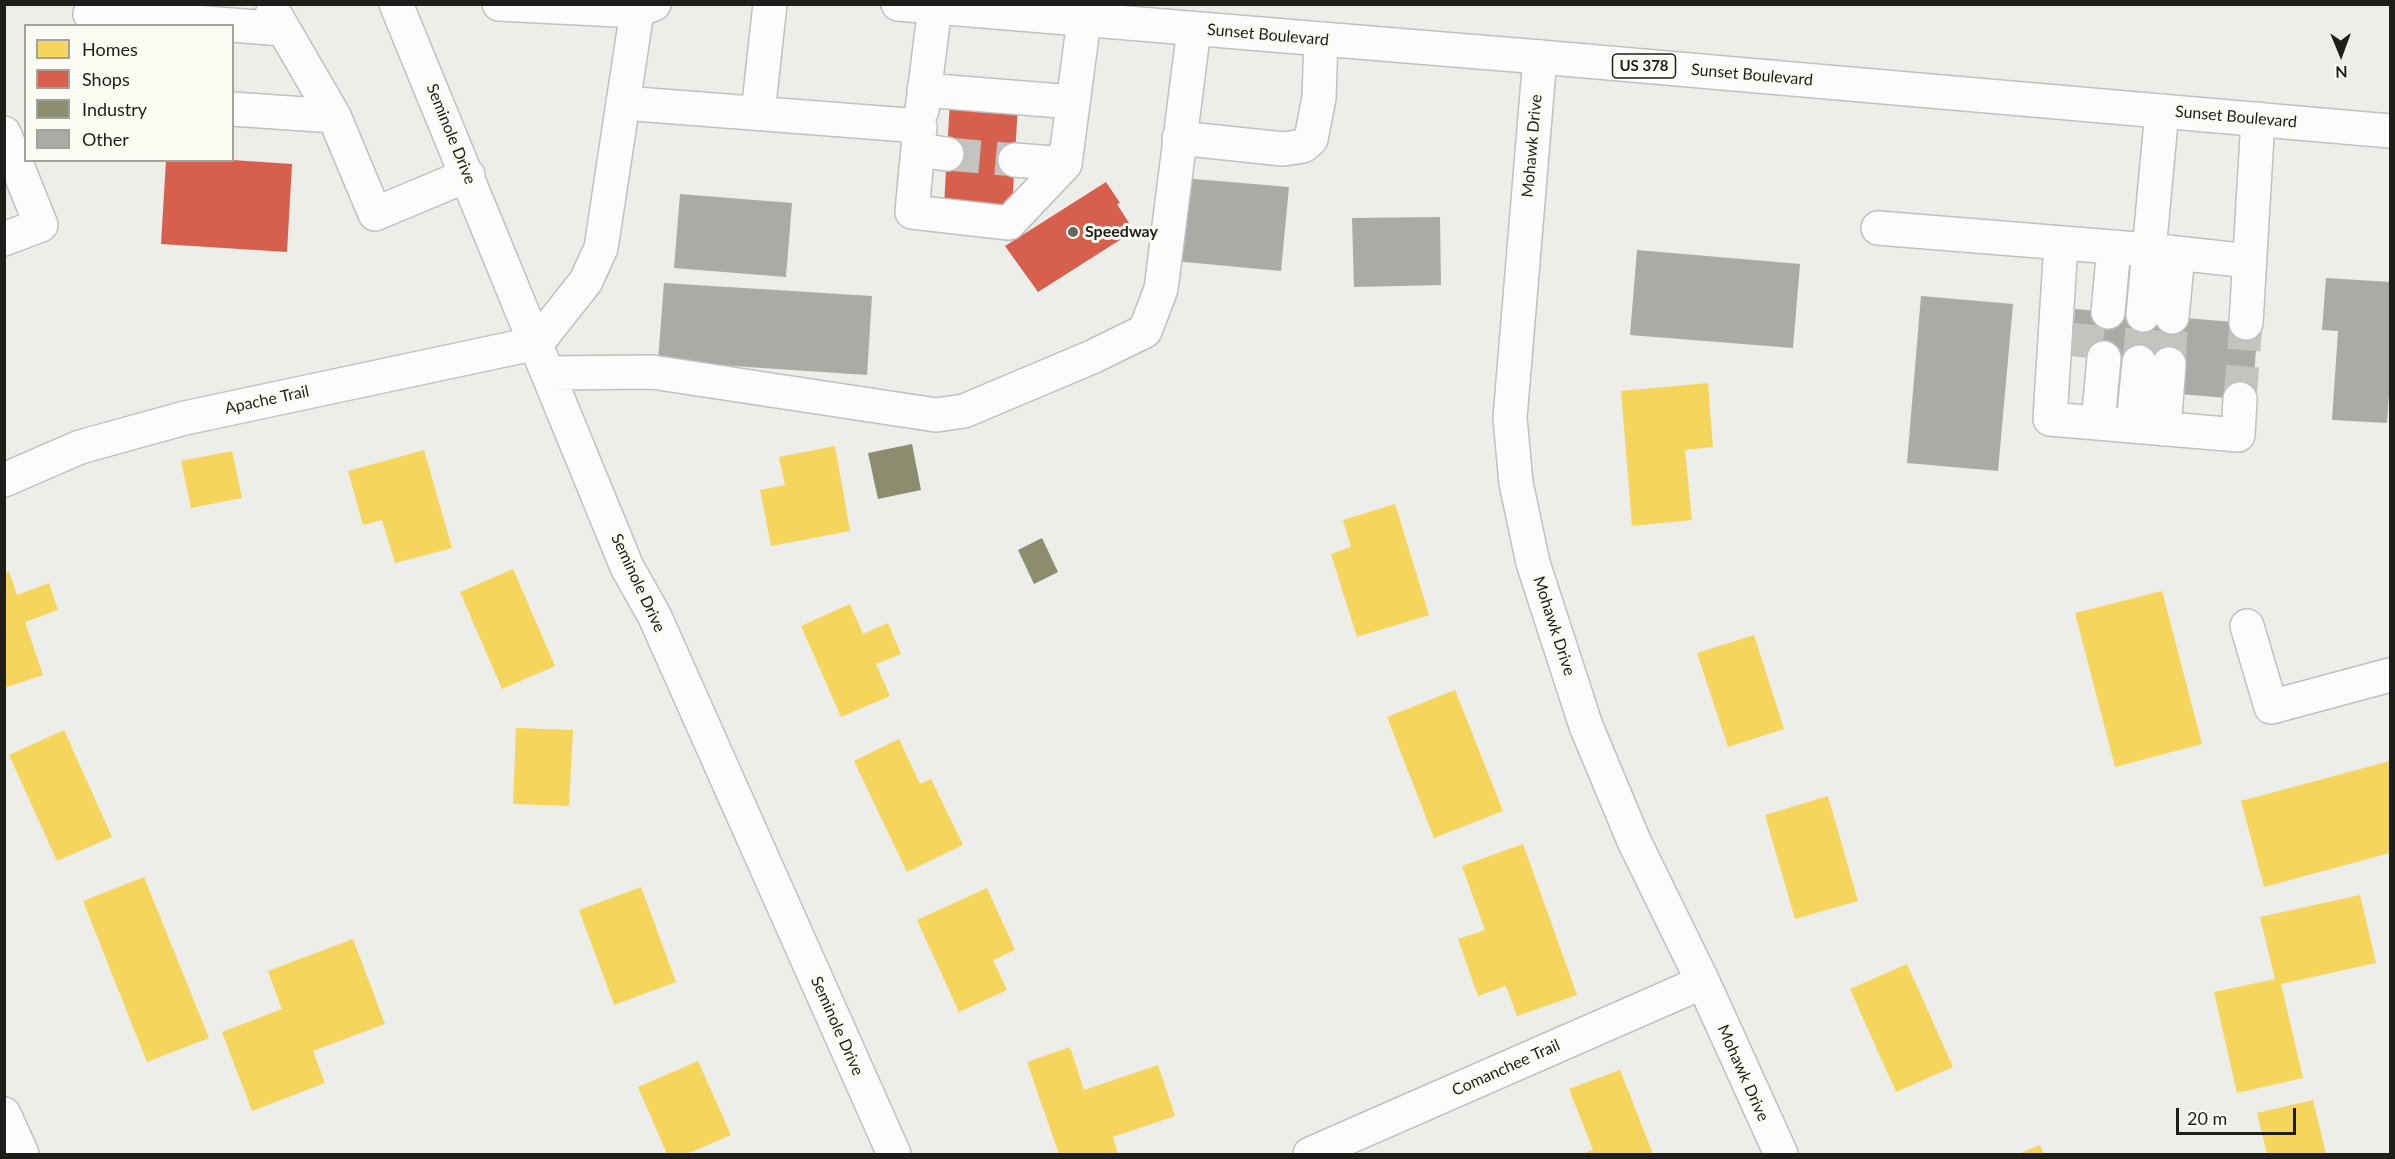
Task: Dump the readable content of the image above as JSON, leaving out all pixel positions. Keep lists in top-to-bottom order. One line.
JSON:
{"streets":{"street":["Sunset Boulevard","US 378","Seminole Drive","Mohawk Drive","Apache Trail","Comanchee Trail"]},"crossings":[["Sunset Boulevard","Mohawk Drive"],["Seminole Drive","Apache Trail"],["Mohawk Drive","Comanchee Trail"]],"places":["Speedway"],"legend":["Homes","Shops","Industry","Other"],"scale_bar":"20 m","north":"bottom"}
